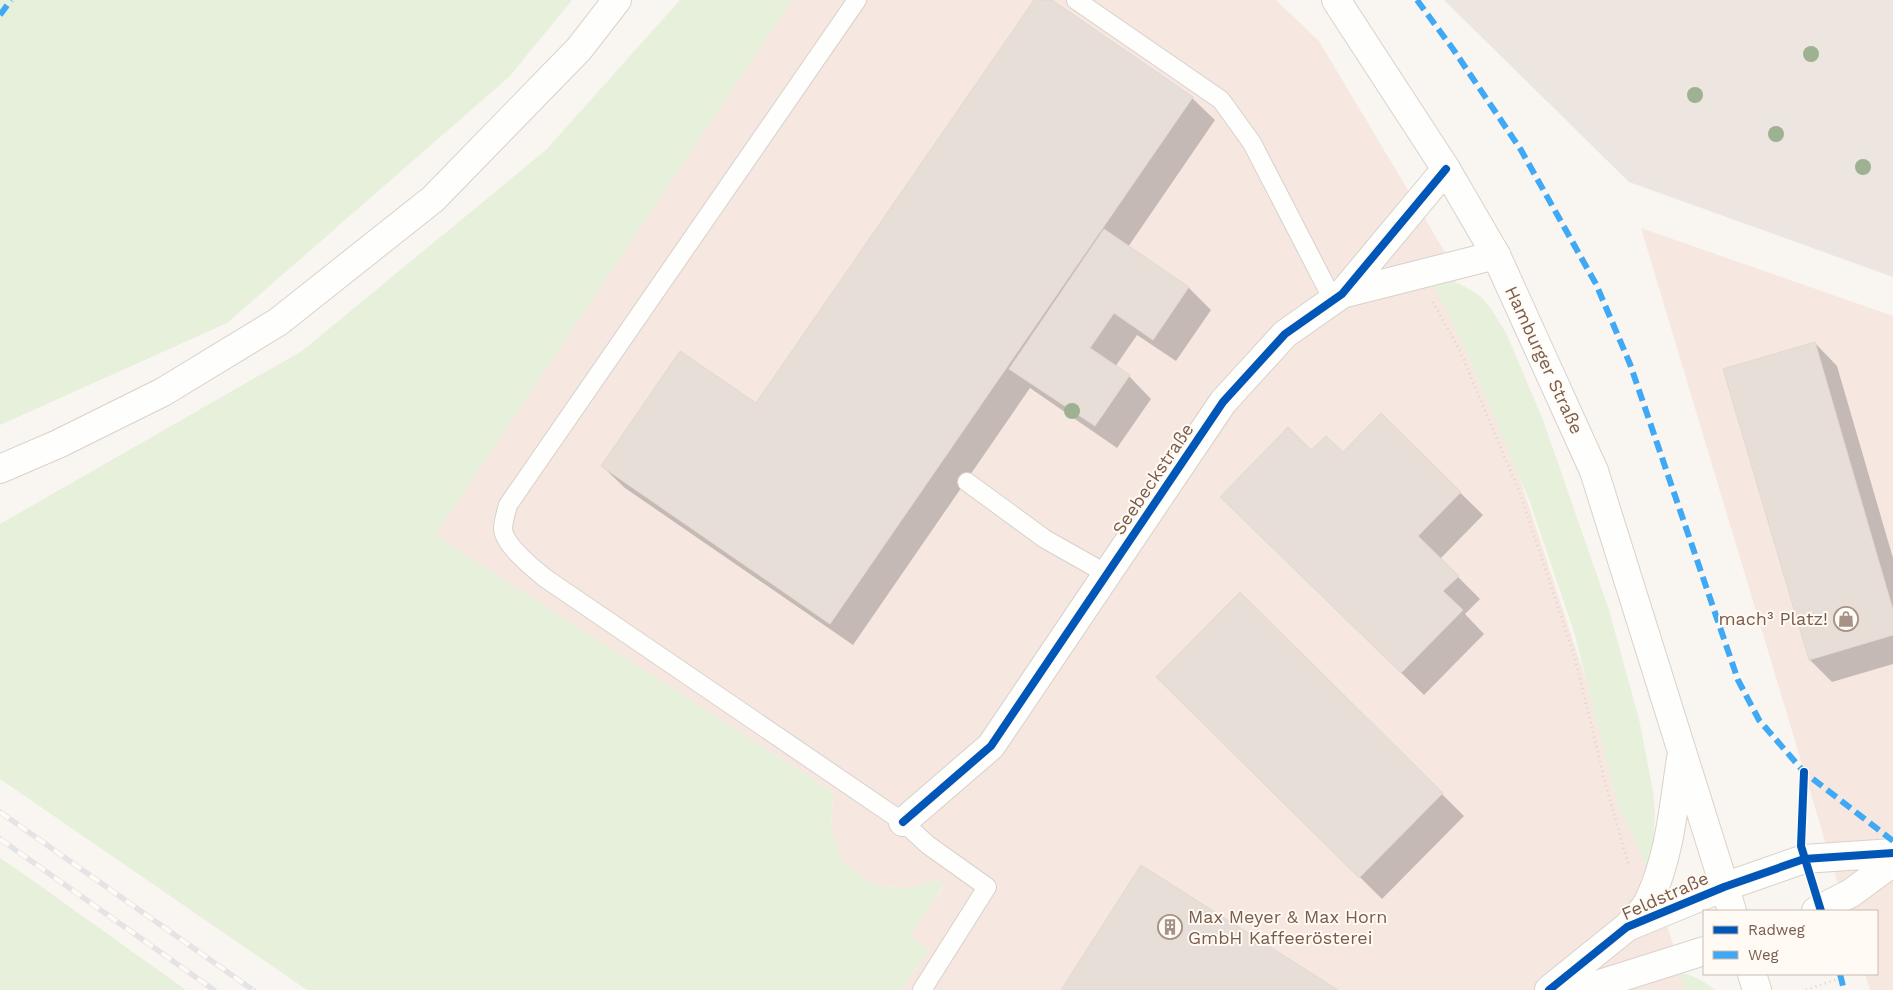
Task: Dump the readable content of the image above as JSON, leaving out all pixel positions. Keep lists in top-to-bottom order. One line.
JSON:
{"streets":{"main road":["Hamburger Straße","Seebeckstraße","Feldstraße"]},"crossings":[["Hamburger Straße","Seebeckstraße"],["Hamburger Straße","Feldstraße"]],"places":{"shop":["mach³ Platz!"],"building":["Max Meyer & Max Horn GmbH Kaffeerösterei"]},"legend":["Radweg","Weg"]}
